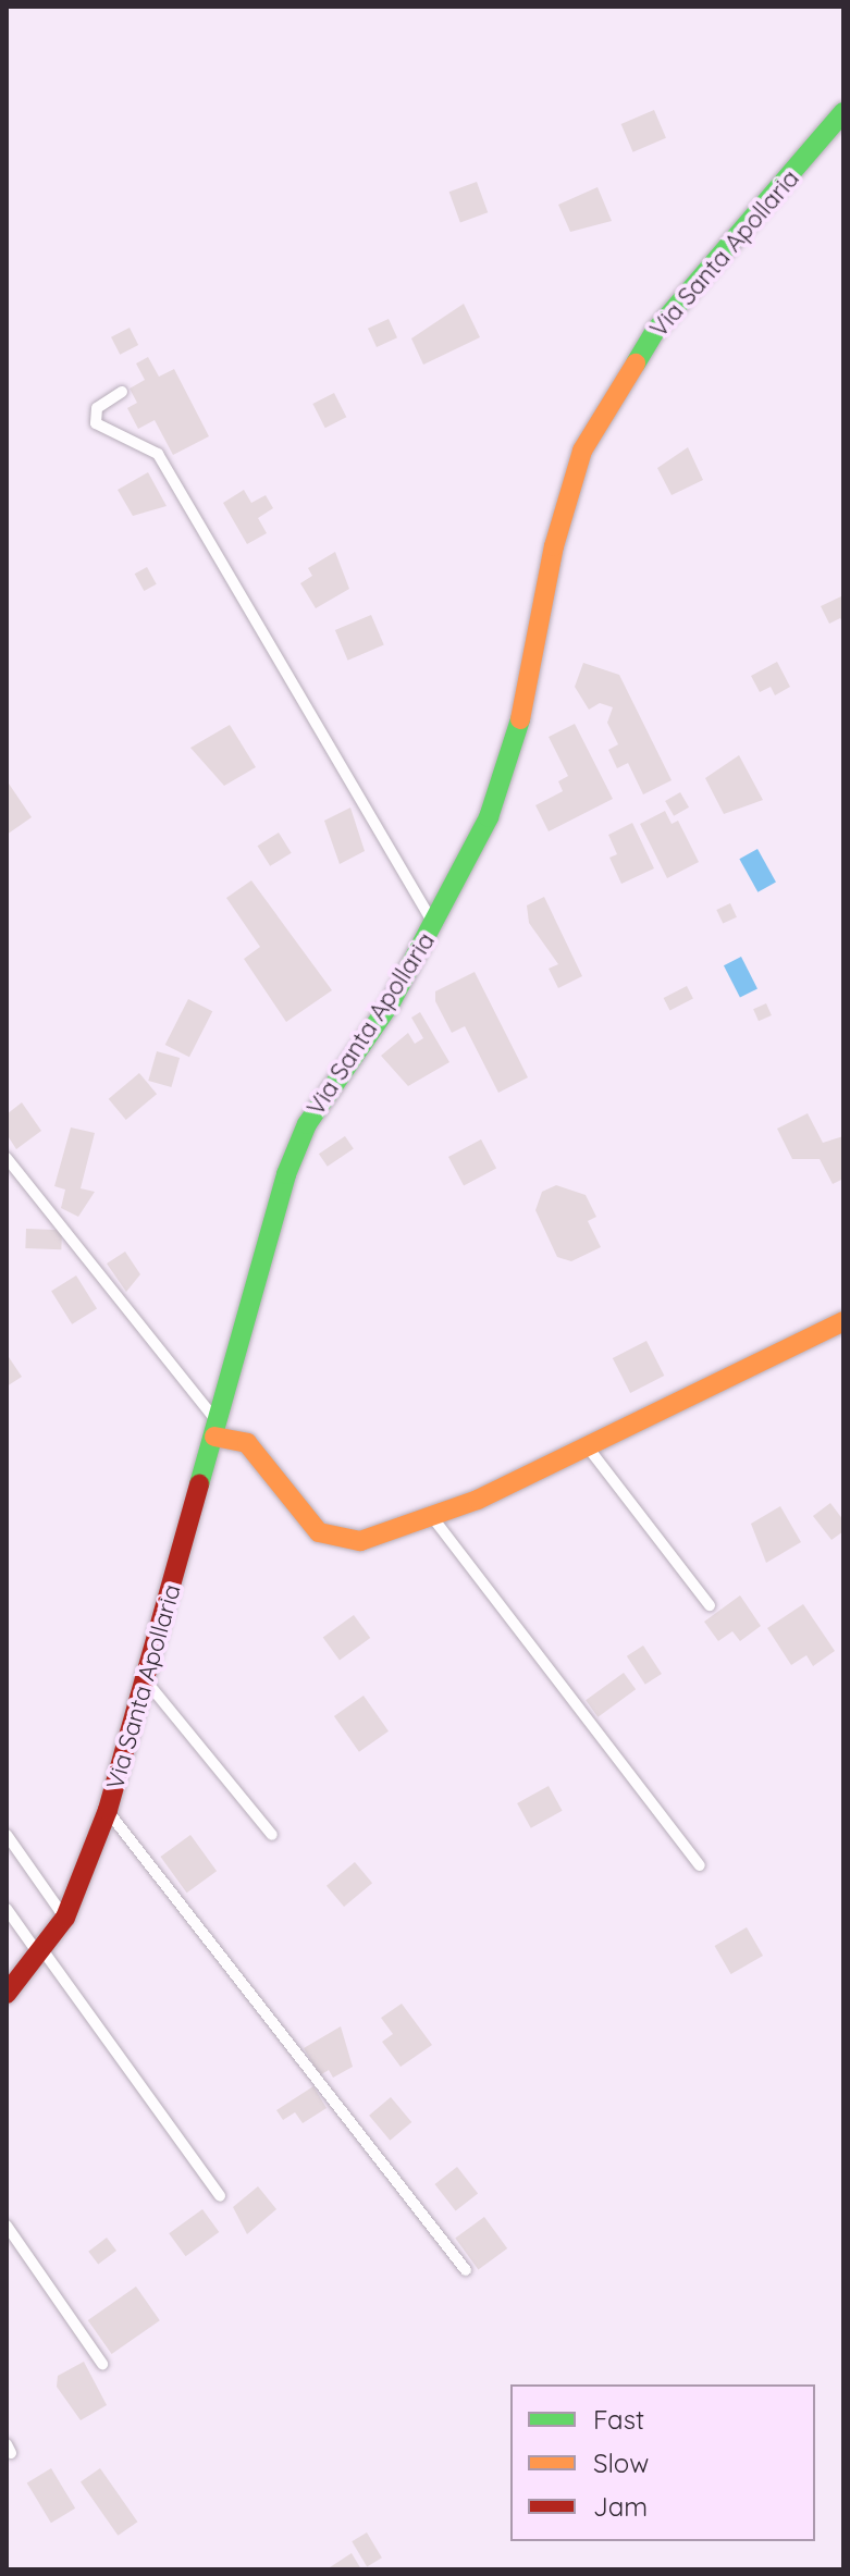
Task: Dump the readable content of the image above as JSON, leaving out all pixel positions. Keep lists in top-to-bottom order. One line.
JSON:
{"streets":{"street":["Via Santa Apollaria"]},"legend":["Fast","Slow","Jam"]}
